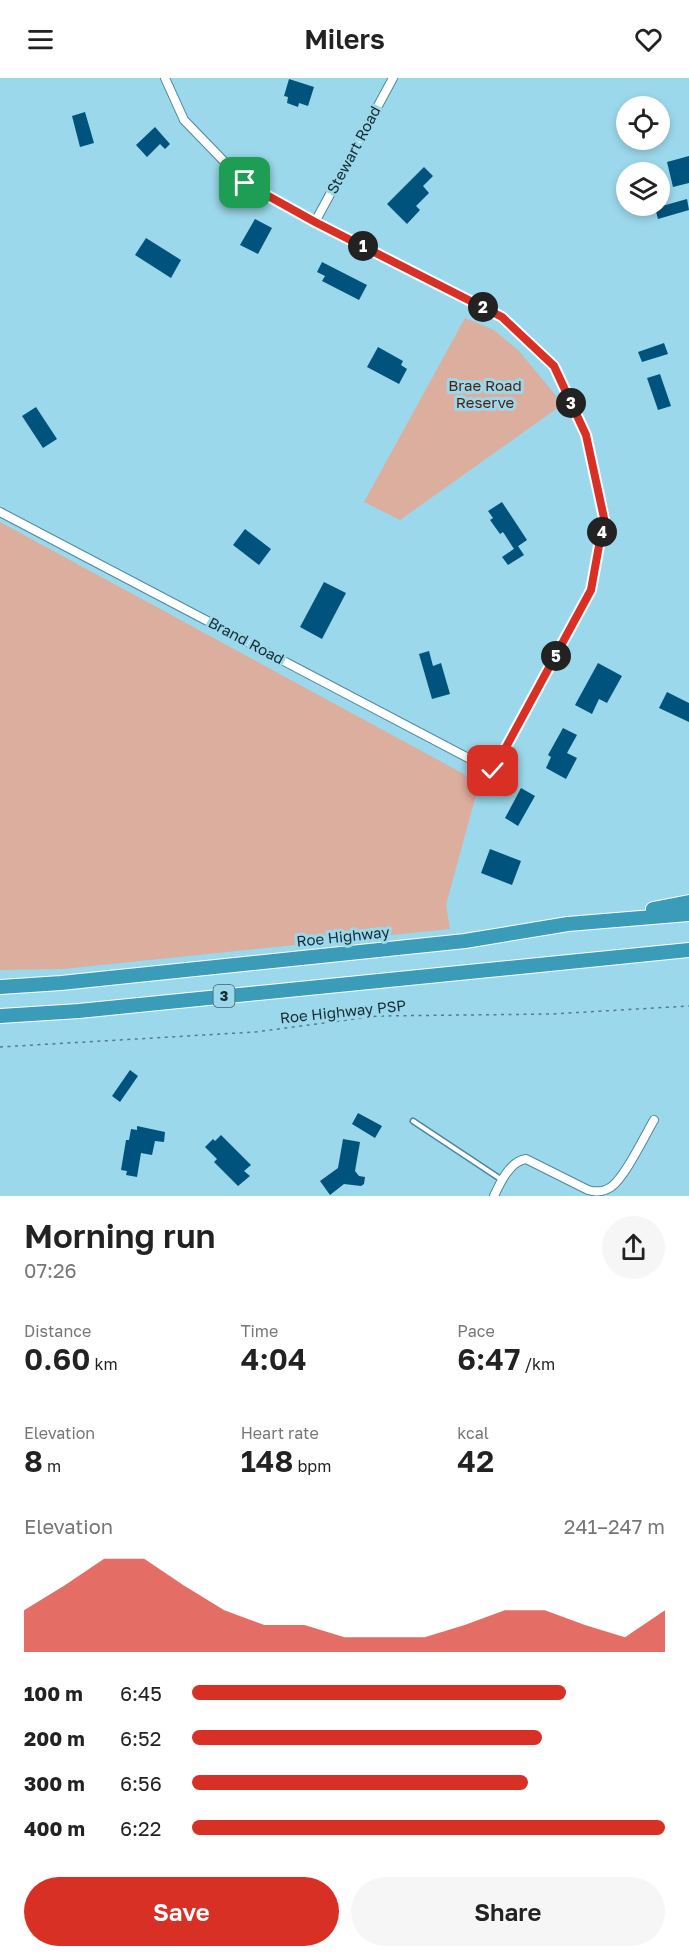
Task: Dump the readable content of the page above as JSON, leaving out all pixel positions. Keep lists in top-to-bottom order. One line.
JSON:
{"streets":{"highway":["Roe Highway","3"],"street":["Stewart Road","Brand Road"],"path":["Roe Highway PSP"]},"crossings":[["Stewart Road","Brand Road"]],"parks":["Brae Road Reserve"],"page":{"header":"Milers","pins":["1","2","3","4","5"],"heading":["Morning run","07:26"],"stats":[["Distance","0.60 km"],["Time","4:04"],["Pace","6:47 /km"],["Elevation","8 m"],["Heart rate","148 bpm"],["kcal","42"]],"chart":["Elevation","241–247 m"],"list":[{"name":"100 m","note":"6:45"},{"name":"200 m","note":"6:52"},{"name":"300 m","note":"6:56"},{"name":"400 m","note":"6:22"}],"buttons":["Save","Share"]}}
